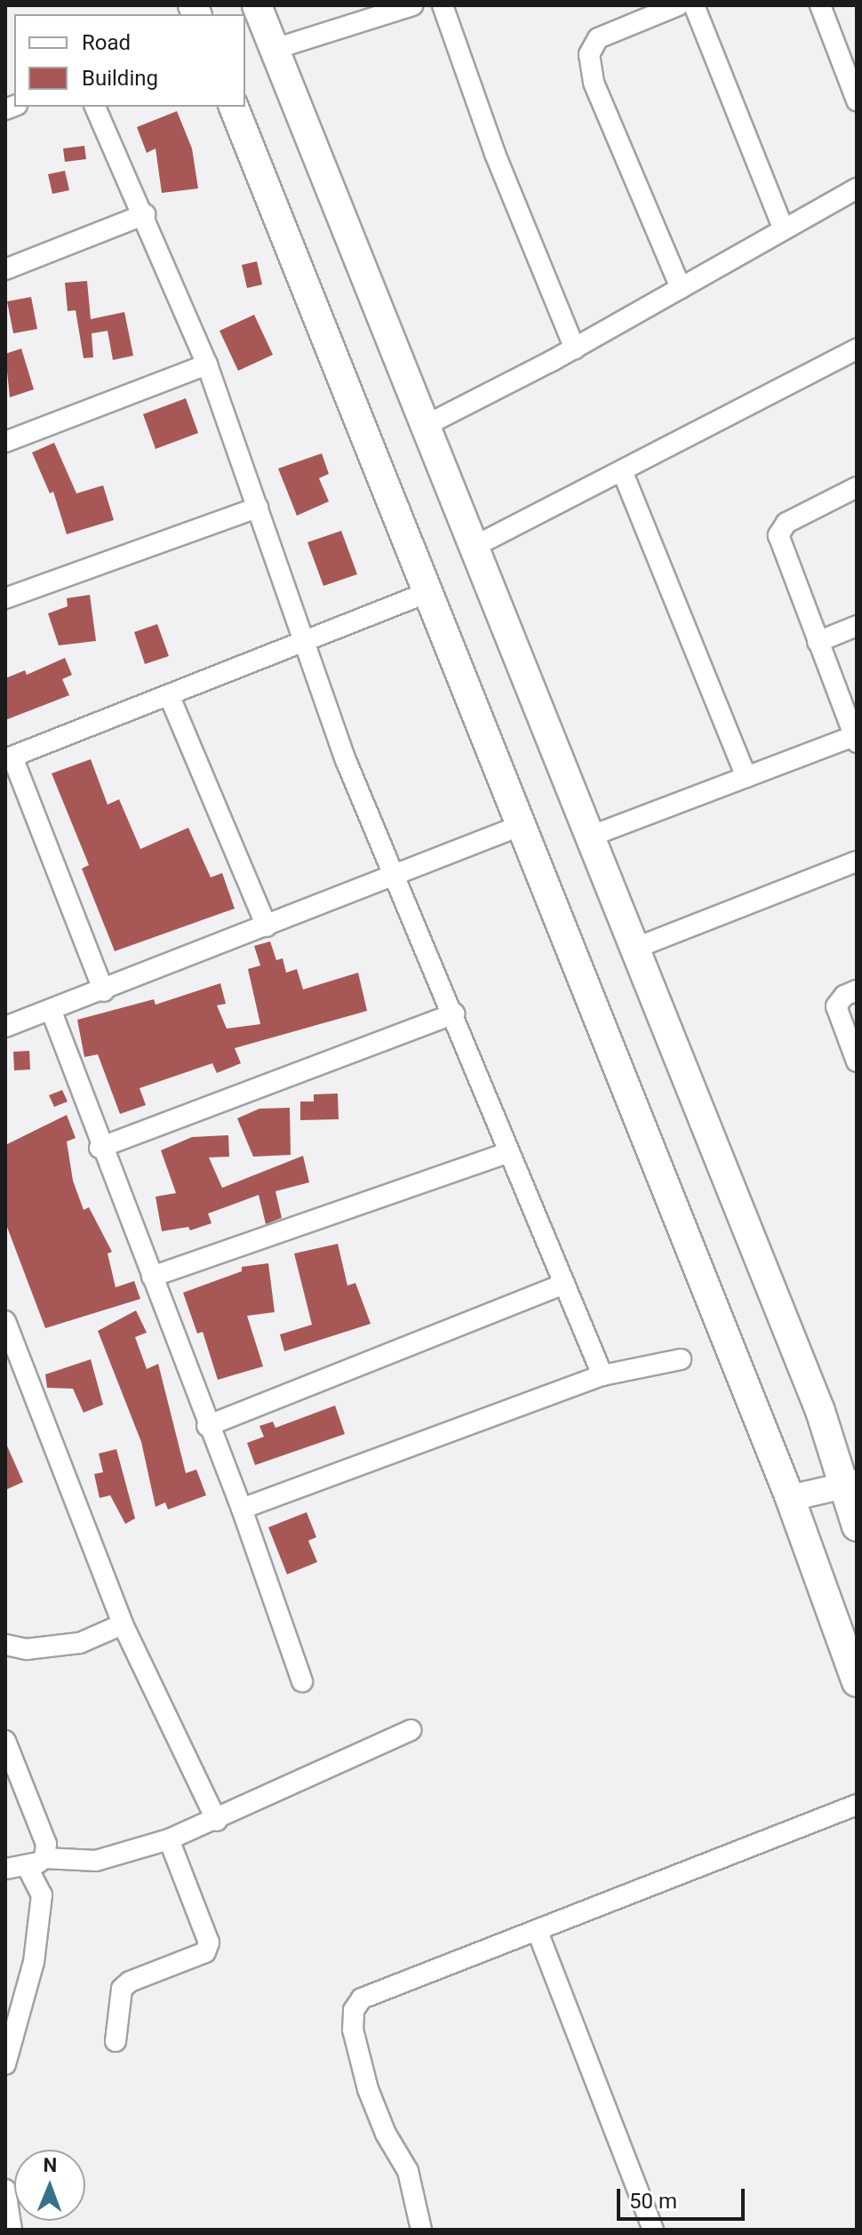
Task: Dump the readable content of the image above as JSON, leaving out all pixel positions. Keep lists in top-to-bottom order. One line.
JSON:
{"legend":["Road","Building"],"scale_bar":"50 m","north":"top"}
